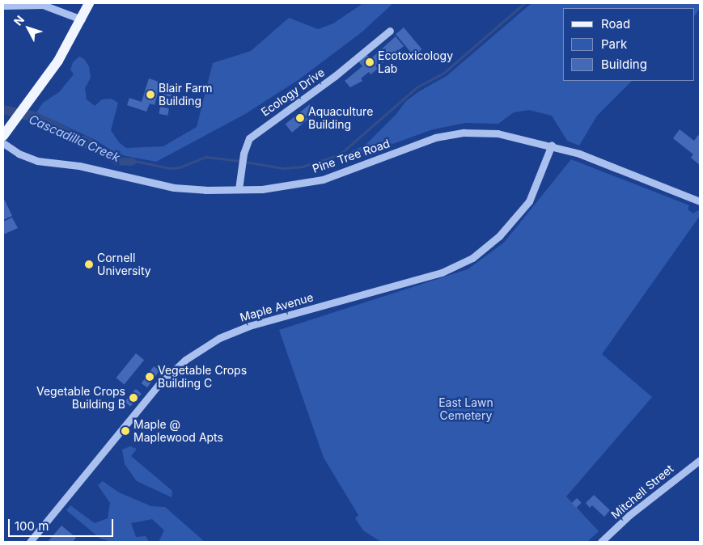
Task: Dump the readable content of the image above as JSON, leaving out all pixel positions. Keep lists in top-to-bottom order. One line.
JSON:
{"streets":{"street":["Ecology Drive","Pine Tree Road","Maple Avenue","Mitchell Street"]},"crossings":[["Ecology Drive","Pine Tree Road"],["Pine Tree Road","Maple Avenue"]],"water":["Cascadilla Creek"],"parks":["East Lawn Cemetery"],"places":["Ecotoxicology Lab","Blair Farm Building","Aquaculture Building","Cornell University","Vegetable Crops Building C","Vegetable Crops Building B","Maple @ Maplewood Apts"],"legend":["Road","Park","Building"],"scale_bar":"100 m","north":"top left"}
